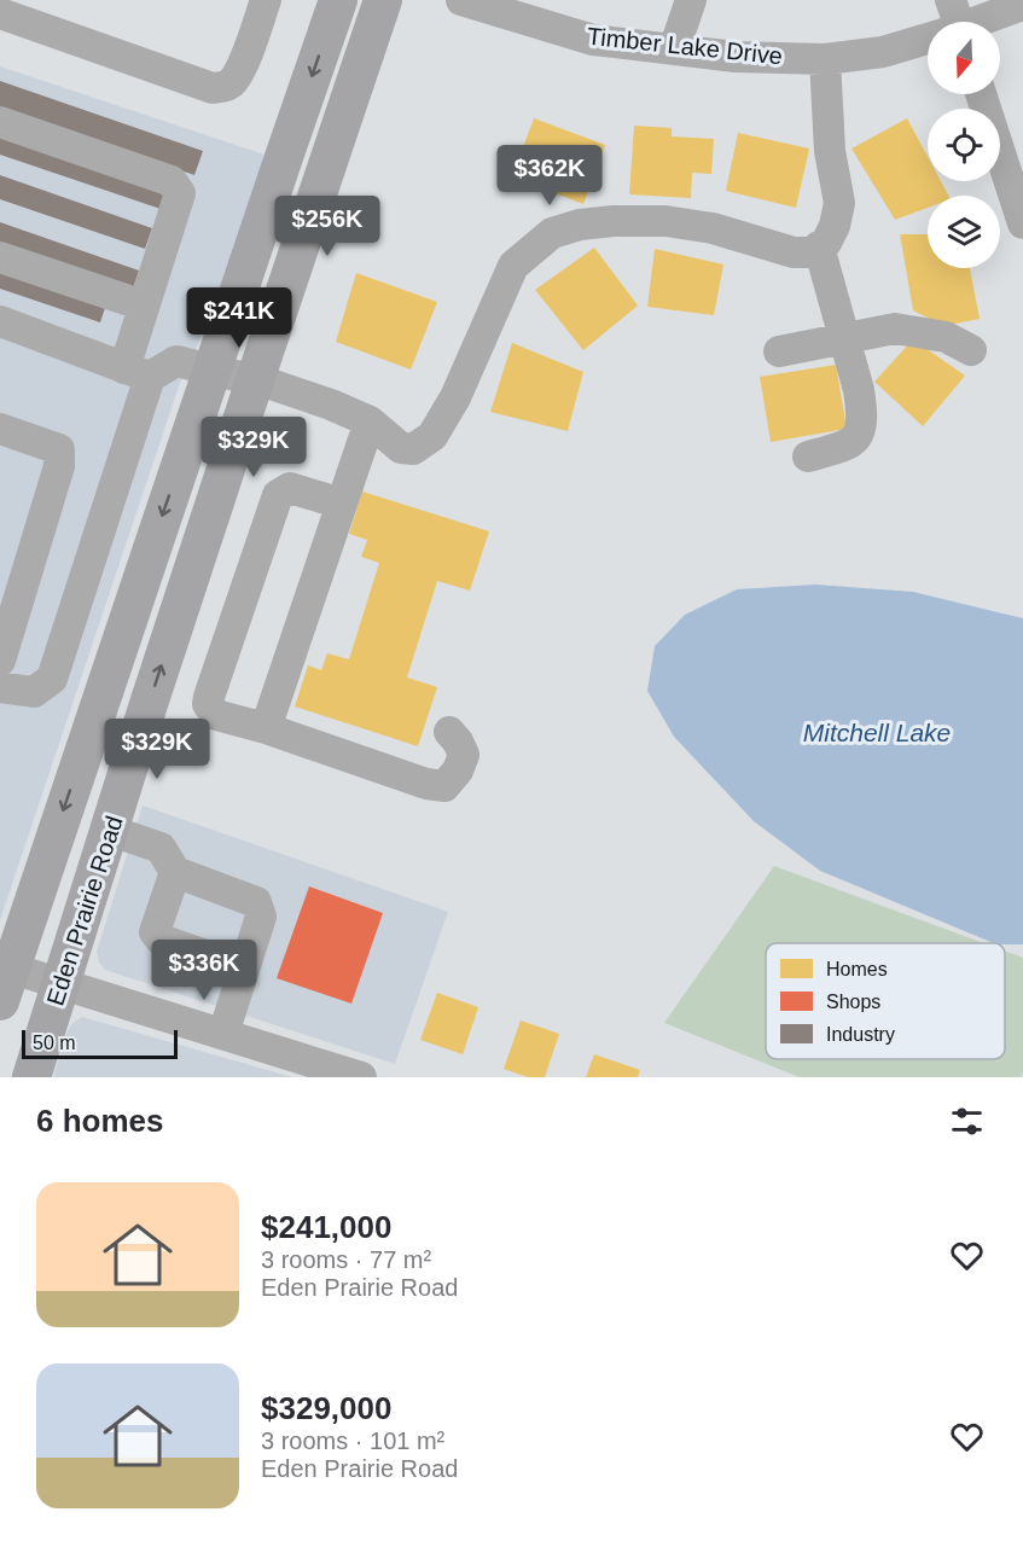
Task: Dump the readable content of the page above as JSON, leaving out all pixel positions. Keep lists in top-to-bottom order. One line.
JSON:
{"streets":{"main road":["Eden Prairie Road"],"street":["Timber Lake Drive"]},"water":["Mitchell Lake"],"legend":["Homes","Shops","Industry"],"scale_bar":"50 m","north":"bottom","page":{"price":["$362K","$256K","$241K","$329K","$329K","$336K"],"scale":"50 m","heading":"6 homes","list":[{"name":"$241,000","note":"3 rooms · 77 m² · Eden Prairie Road"},{"name":"$329,000","note":"3 rooms · 101 m² · Eden Prairie Road"}]}}
